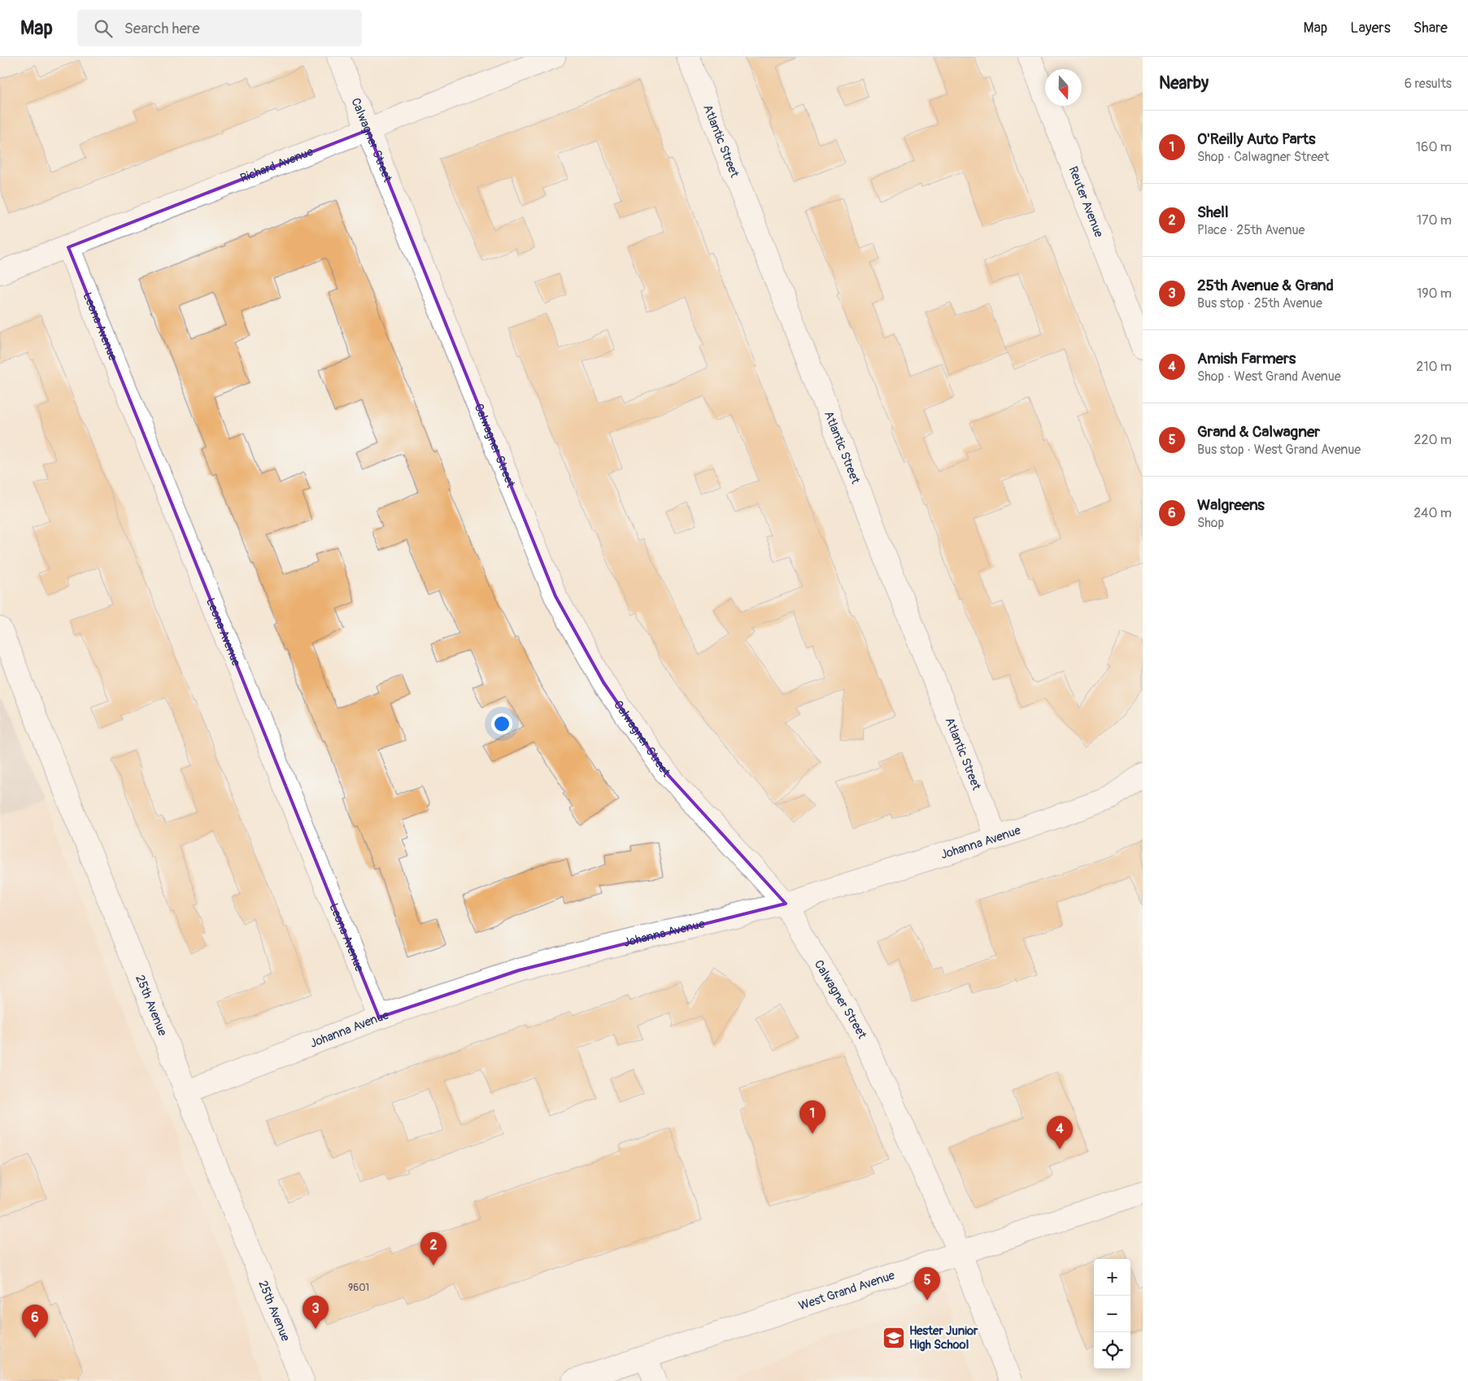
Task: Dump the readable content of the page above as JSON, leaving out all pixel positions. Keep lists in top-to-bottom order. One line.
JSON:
{"streets":{"street":["Calwagner Street","Atlantic Street","Richard Avenue","Reuter Avenue","Leona Avenue","Johanna Avenue","25th Avenue","West Grand Avenue"]},"crossings":[["Calwagner Street","Richard Avenue"],["Calwagner Street","Johanna Avenue"],["Calwagner Street","West Grand Avenue"],["Atlantic Street","Johanna Avenue"],["Richard Avenue","Leona Avenue"],["Leona Avenue","Johanna Avenue"],["Johanna Avenue","25th Avenue"]],"places":{"school or university":["Hester Junior High School"]},"house_numbers":["9601"],"north":"bottom","page":{"header":"Map","search":"Search here","nav":["Map","Layers","Share"],"heading":["Nearby","6 results"],"list":[{"mark":"1","name":"O'Reilly Auto Parts","note":"Shop · Calwagner Street","value":"160 m"},{"mark":"2","name":"Shell","note":"Place · 25th Avenue","value":"170 m"},{"mark":"3","name":"25th Avenue & Grand","note":"Bus stop · 25th Avenue","value":"190 m"},{"mark":"4","name":"Amish Farmers","note":"Shop · West Grand Avenue","value":"210 m"},{"mark":"5","name":"Grand & Calwagner","note":"Bus stop · West Grand Avenue","value":"220 m"},{"mark":"6","name":"Walgreens","note":"Shop","value":"240 m"}],"pins":["1","4","2","5","3","6"],"map_buttons":["+","−"]}}
